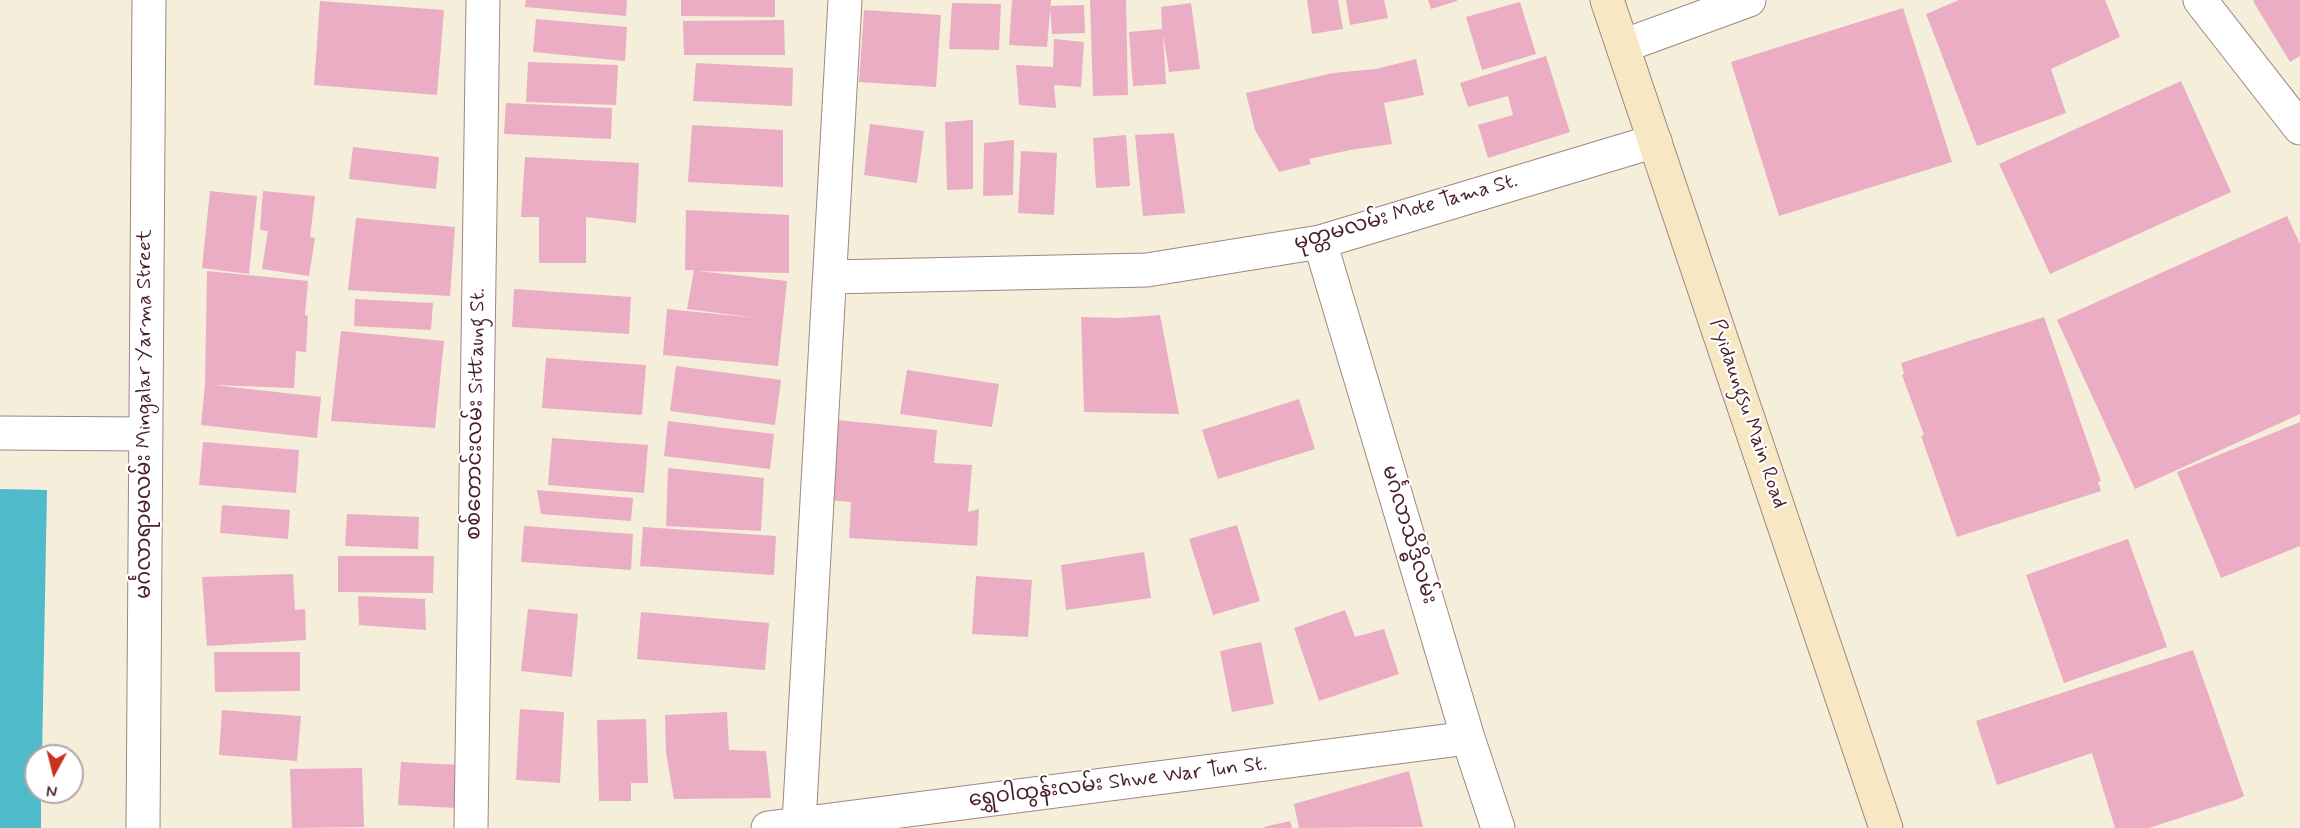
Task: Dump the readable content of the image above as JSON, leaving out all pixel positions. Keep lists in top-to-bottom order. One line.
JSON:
{"streets":{"main road":["Pyidaungsu Main Road"],"street":["မုတ္တမလမ်း Mote Tama St.","မင်္ဂလာရာမလမ်း Mingalar Yarma Street","စစ်တောင်းလမ်း Sittaung St.","မင်္ဂလာသိဒ္ဓိလမ်း","ရွှေဝါထွန်းလမ်း Shwe War Tun St."]},"crossings":[["မုတ္တမလမ်း Mote Tama St.","Pyidaungsu Main Road"],["မုတ္တမလမ်း Mote Tama St.","မင်္ဂလာသိဒ္ဓိလမ်း"],["မင်္ဂလာသိဒ္ဓိလမ်း","ရွှေဝါထွန်းလမ်း Shwe War Tun St."]],"north":"bottom"}
